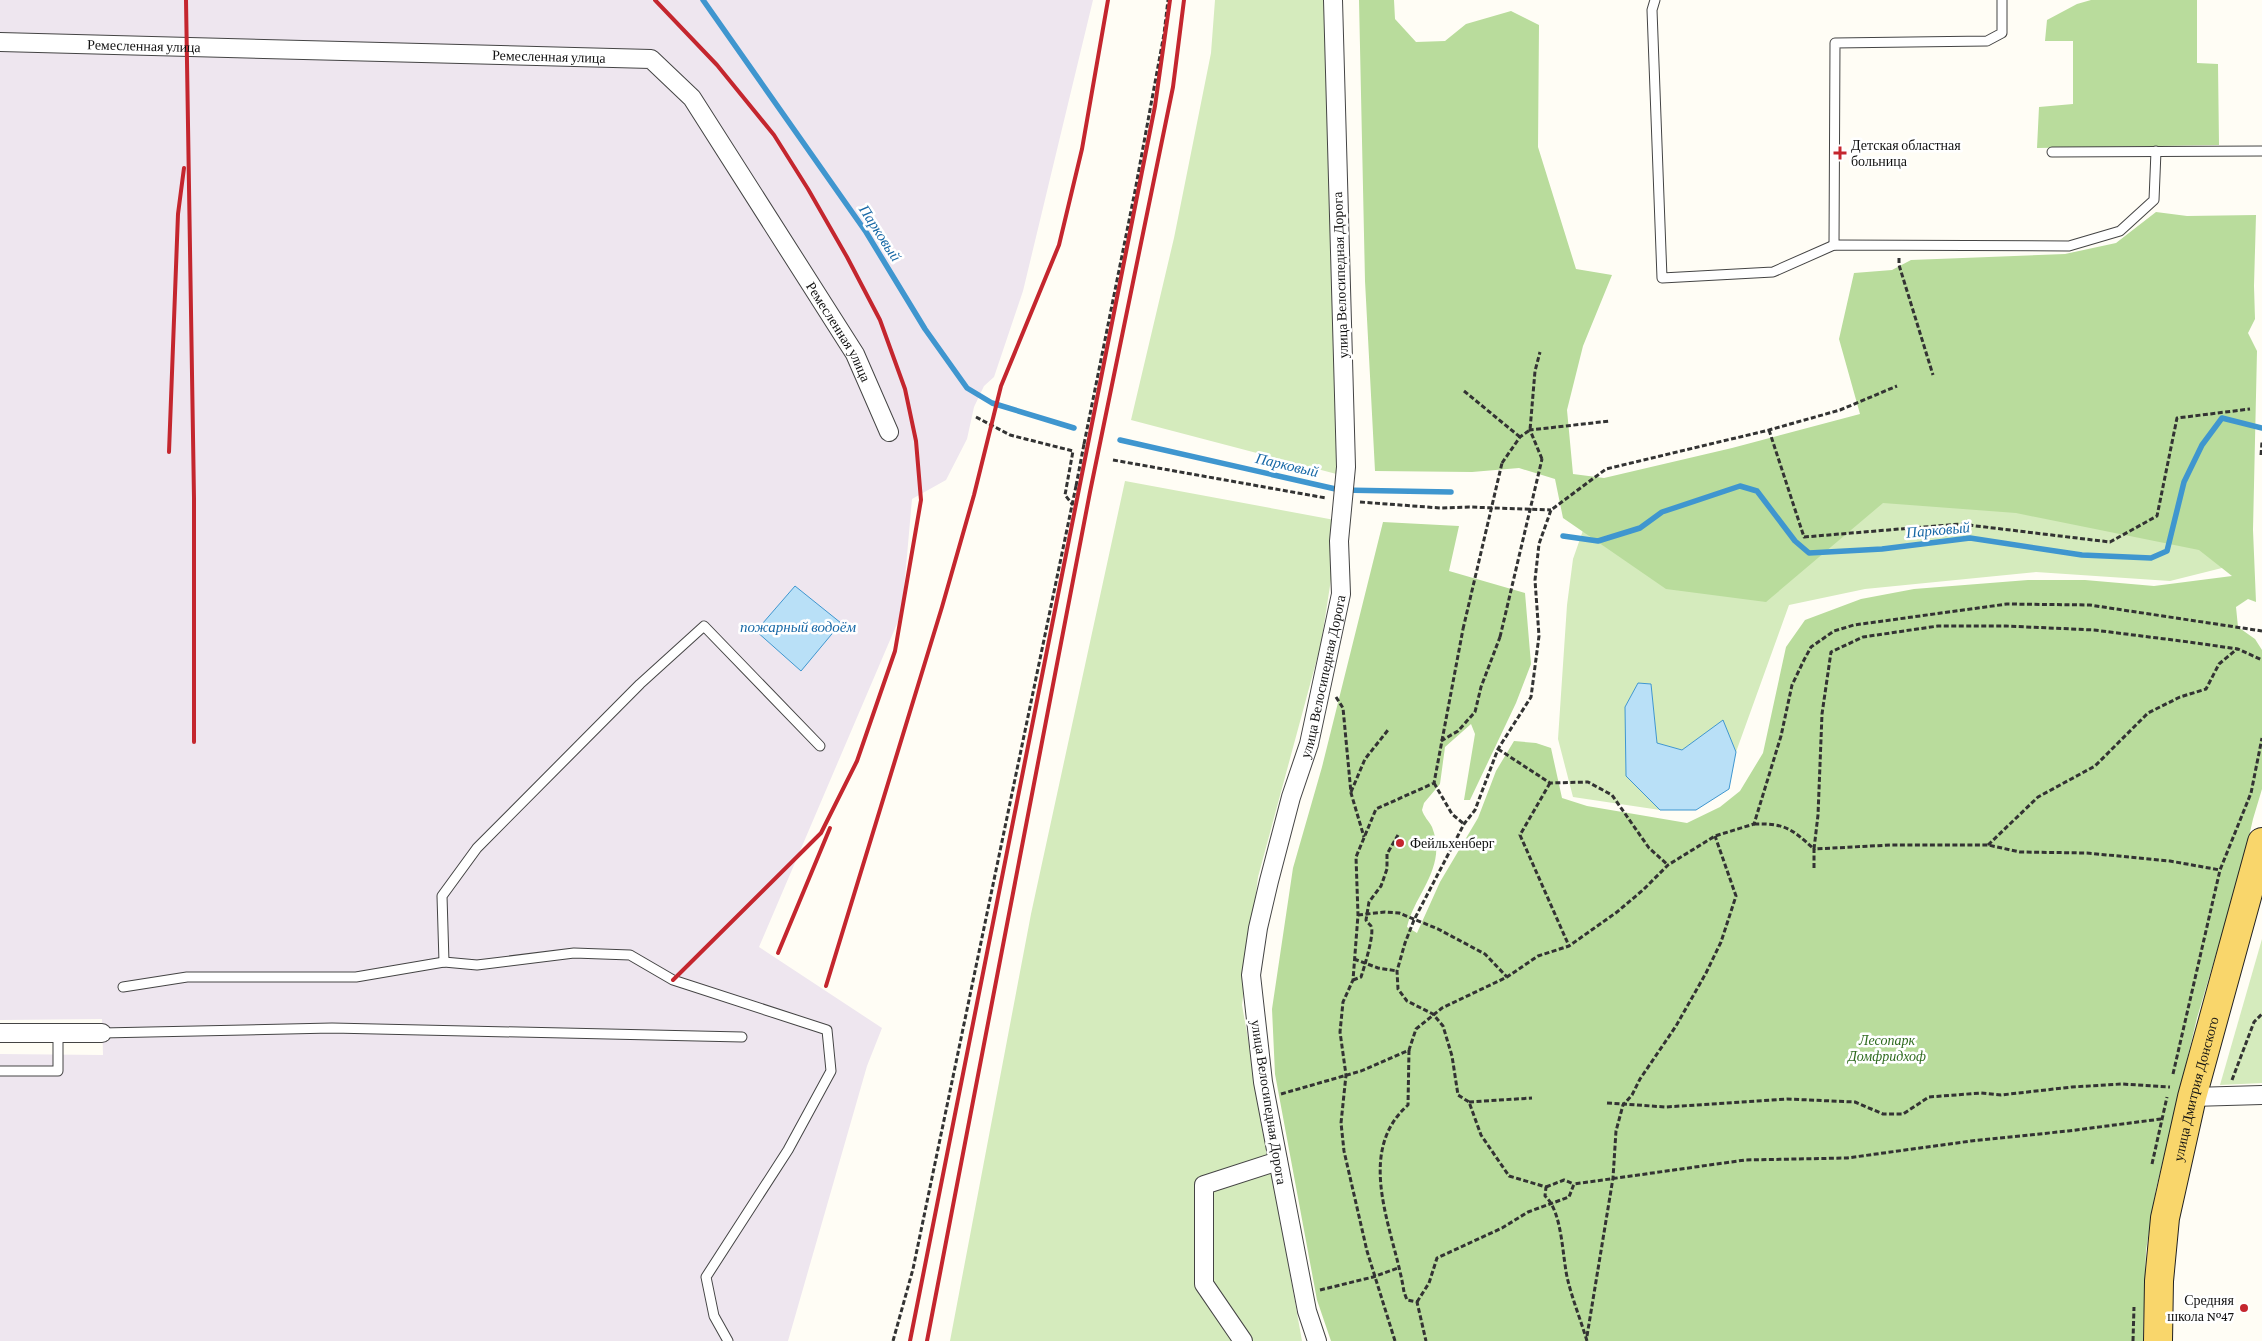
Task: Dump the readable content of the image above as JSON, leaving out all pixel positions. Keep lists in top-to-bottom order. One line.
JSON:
{"streets":{"main road":["улица Дмитрия Донского"],"street":["Ремесленная улица","улица Велосипедная Дорога"]},"water":["Парковый","пожарный водоём"],"parks":["Лесопарк Домфридхоф"],"places":{"health":["Детская областная больница"],"other":["Фейльхенберг","Средняя школа №47"]}}
